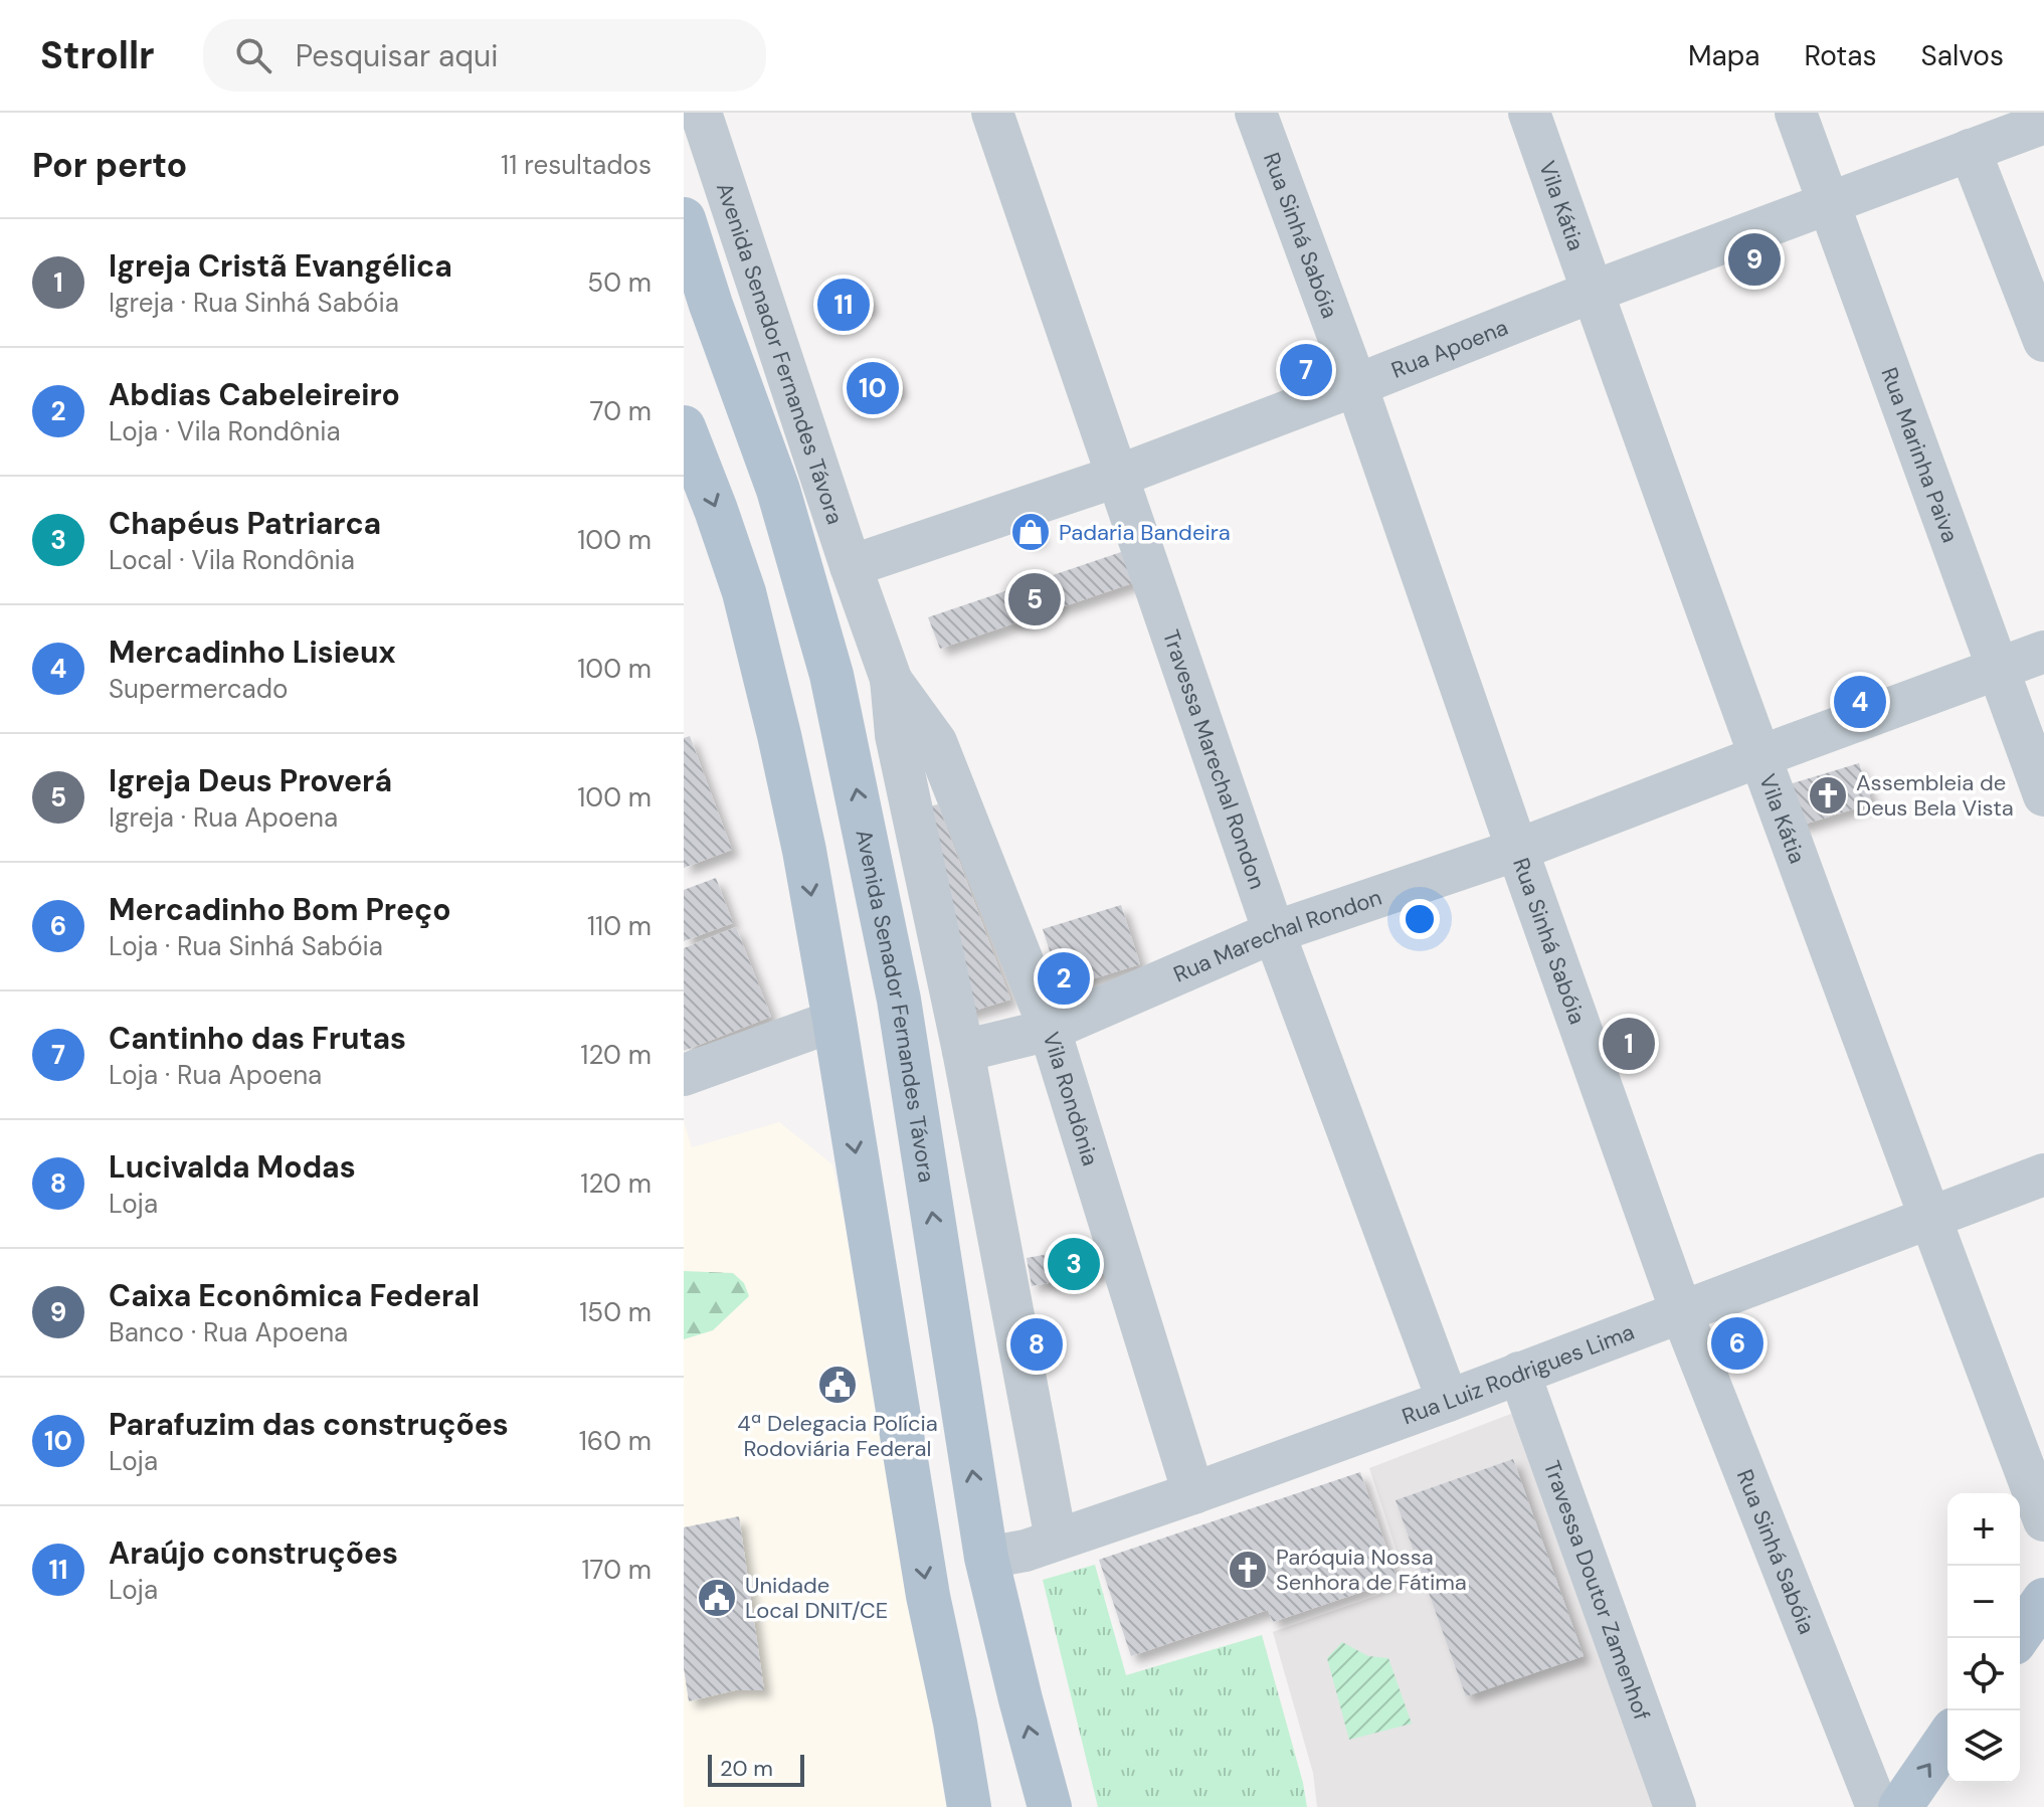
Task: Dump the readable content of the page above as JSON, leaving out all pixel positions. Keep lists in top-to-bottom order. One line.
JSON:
{"streets":{"main road":["Avenida Senador Fernandes Távora"],"street":["Vila Kátia","Rua Sinhá Sabóia","Rua Apoena","Rua Marinha Paiva","Travessa Marechal Rondon","Rua Marechal Rondon","Vila Rondônia","Rua Luiz Rodrigues Lima","Travessa Doutor Zamenhof"]},"crossings":[["Vila Kátia","Rua Apoena"],["Vila Kátia","Rua Marechal Rondon"],["Vila Kátia","Rua Luiz Rodrigues Lima"],["Rua Sinhá Sabóia","Rua Apoena"],["Rua Sinhá Sabóia","Rua Marechal Rondon"],["Rua Sinhá Sabóia","Rua Luiz Rodrigues Lima"],["Rua Apoena","Avenida Senador Fernandes Távora"],["Rua Apoena","Rua Marinha Paiva"],["Rua Apoena","Travessa Marechal Rondon"],["Avenida Senador Fernandes Távora","Rua Marechal Rondon"],["Avenida Senador Fernandes Távora","Vila Rondônia"],["Avenida Senador Fernandes Távora","Rua Luiz Rodrigues Lima"],["Rua Marinha Paiva","Rua Marechal Rondon"],["Travessa Marechal Rondon","Rua Marechal Rondon"],["Travessa Marechal Rondon","Rua Luiz Rodrigues Lima"],["Rua Marechal Rondon","Vila Rondônia"],["Vila Rondônia","Rua Luiz Rodrigues Lima"],["Rua Luiz Rodrigues Lima","Travessa Doutor Zamenhof"]],"places":{"shop":["Padaria Bandeira"],"church":["Assembleia de Deus Bela Vista","Paróquia Nossa Senhora de Fátima"],"public building":["4ª Delegacia Polícia Rodoviária Federal","Unidade Local DNIT/CE"]},"scale_bar":"20 m","page":{"header":"Strollr","search":"Pesquisar aqui","nav":["Mapa","Rotas","Salvos"],"heading":["Por perto","11 resultados"],"list":[{"mark":"1","name":"Igreja Cristã Evangélica","note":"Igreja · Rua Sinhá Sabóia","value":"50 m"},{"mark":"2","name":"Abdias Cabeleireiro","note":"Loja · Vila Rondônia","value":"70 m"},{"mark":"3","name":"Chapéus Patriarca","note":"Local · Vila Rondônia","value":"100 m"},{"mark":"4","name":"Mercadinho Lisieux","note":"Supermercado","value":"100 m"},{"mark":"5","name":"Igreja Deus Proverá","note":"Igreja · Rua Apoena","value":"100 m"},{"mark":"6","name":"Mercadinho Bom Preço","note":"Loja · Rua Sinhá Sabóia","value":"110 m"},{"mark":"7","name":"Cantinho das Frutas","note":"Loja · Rua Apoena","value":"120 m"},{"mark":"8","name":"Lucivalda Modas","note":"Loja","value":"120 m"},{"mark":"9","name":"Caixa Econômica Federal","note":"Banco · Rua Apoena","value":"150 m"},{"mark":"10","name":"Parafuzim das construções","note":"Loja","value":"160 m"},{"mark":"11","name":"Araújo construções","note":"Loja","value":"170 m"}],"pins":["9","11","7","10","5","4","2","1","3","6","8"],"map_buttons":["+","−"],"scale":"20 m"}}
